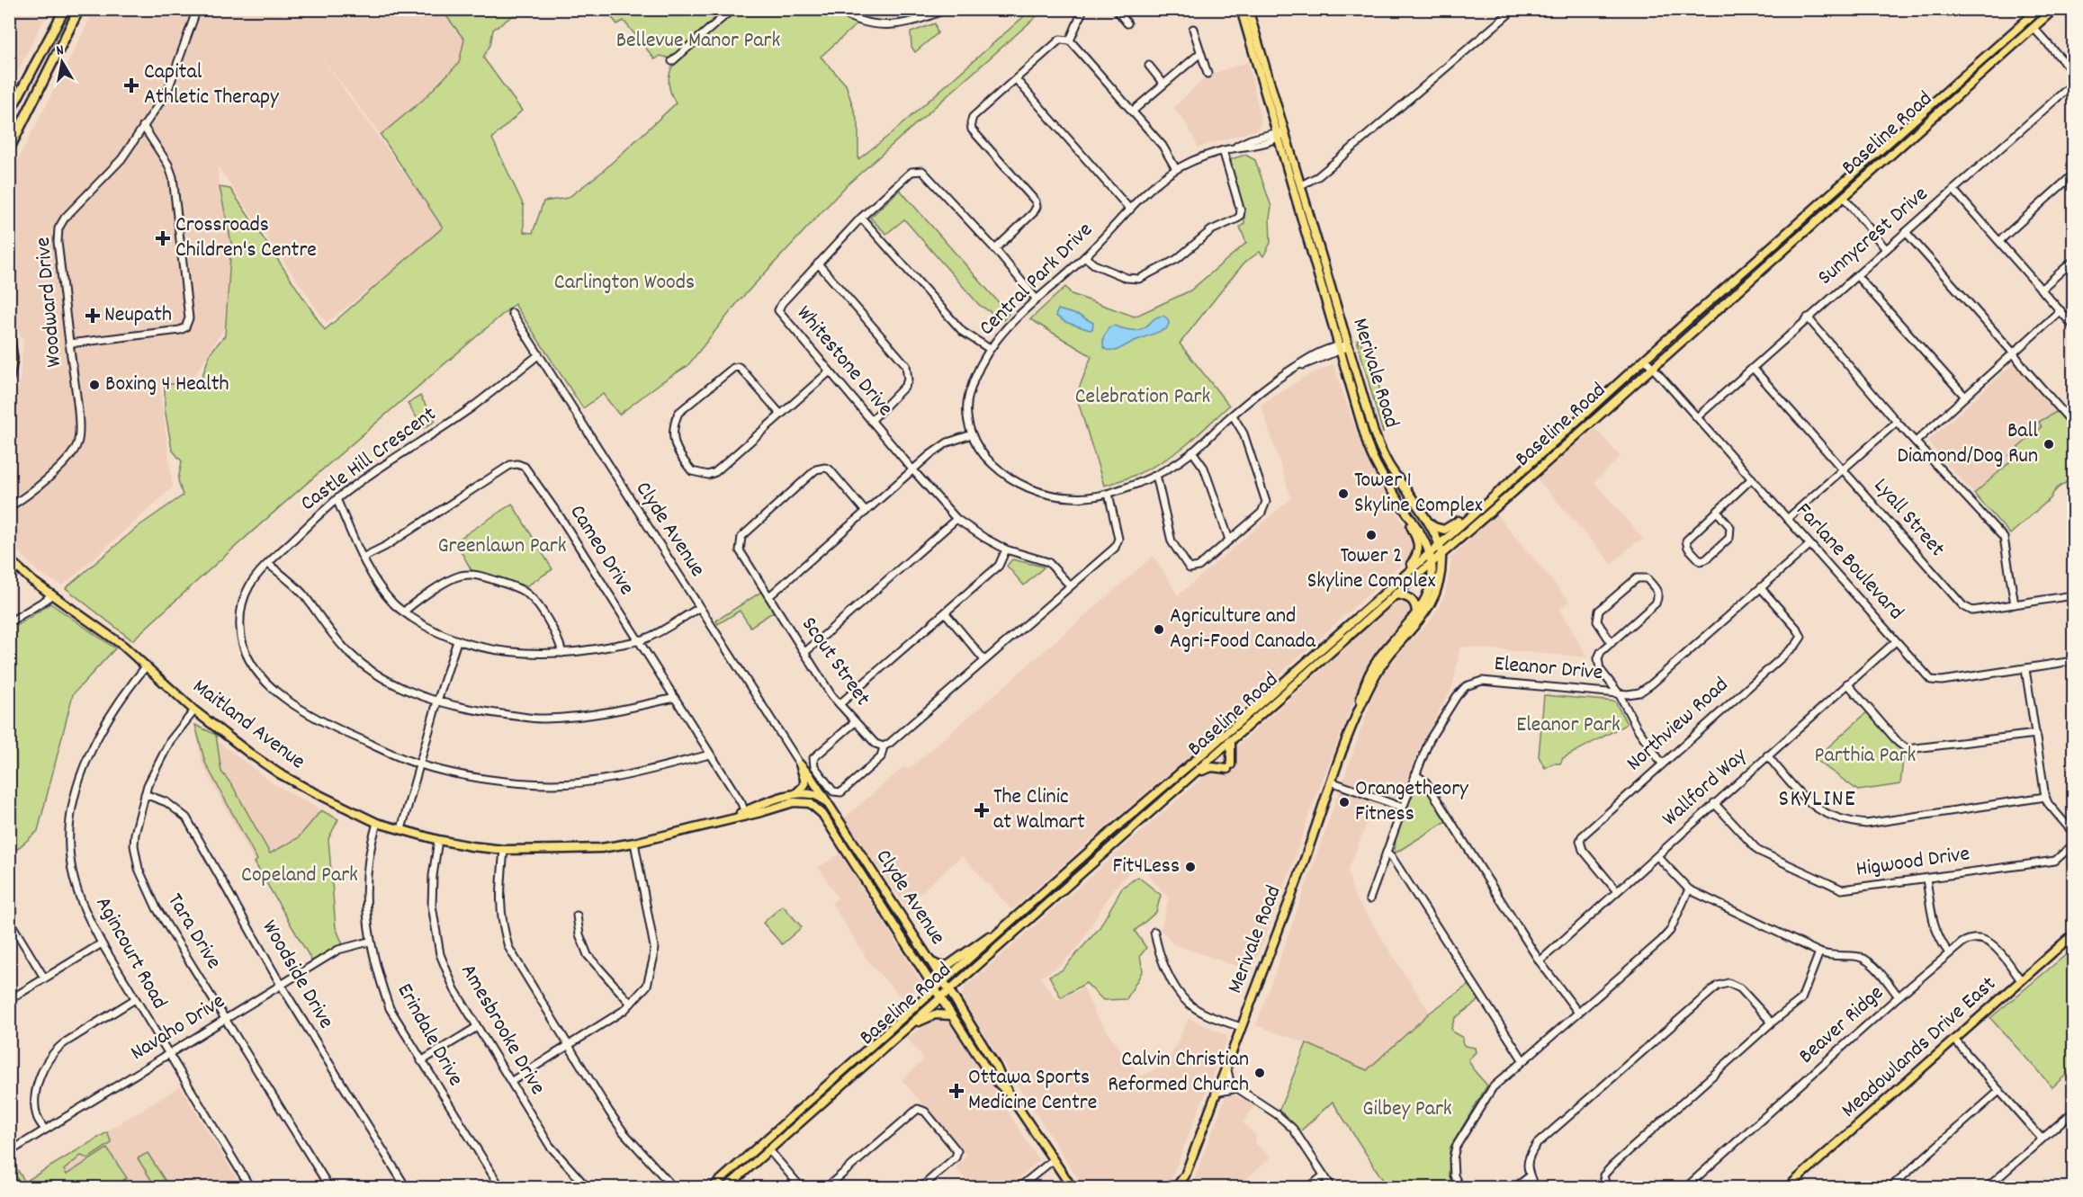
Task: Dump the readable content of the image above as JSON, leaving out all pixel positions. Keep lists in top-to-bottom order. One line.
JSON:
{"streets":{"main road":["Baseline Road","Merivale Road","Clyde Avenue","Maitland Avenue","Meadowlands Drive East"],"street":["Sunnycrest Drive","Central Park Drive","Woodward Drive","Whitestone Drive","Castle Hill Crescent","Lyall Street","Cameo Drive","Farlane Boulevard","Scout Street","Eleanor Drive","Northview Road","Wallford Way","Higwood Drive","Tara Drive","Agincourt Road","Woodside Drive","Beaver Ridge","Navaho Drive","Amesbrooke Drive","Erindale Drive"]},"crossings":[["Baseline Road","Merivale Road"],["Baseline Road","Clyde Avenue"],["Baseline Road","Farlane Boulevard"],["Sunnycrest Drive","Lyall Street"],["Sunnycrest Drive","Farlane Boulevard"],["Central Park Drive","Whitestone Drive"],["Central Park Drive","Merivale Road"],["Castle Hill Crescent","Clyde Avenue"],["Castle Hill Crescent","Cameo Drive"],["Clyde Avenue","Maitland Avenue"],["Cameo Drive","Maitland Avenue"],["Farlane Boulevard","Eleanor Drive"],["Farlane Boulevard","Wallford Way"],["Eleanor Drive","Northview Road"],["Maitland Avenue","Tara Drive"],["Maitland Avenue","Agincourt Road"],["Maitland Avenue","Amesbrooke Drive"],["Maitland Avenue","Erindale Drive"],["Northview Road","Wallford Way"],["Wallford Way","Higwood Drive"],["Tara Drive","Woodside Drive"],["Tara Drive","Navaho Drive"],["Agincourt Road","Navaho Drive"],["Woodside Drive","Navaho Drive"],["Beaver Ridge","Meadowlands Drive East"],["Navaho Drive","Erindale Drive"]],"districts":["SKYLINE"],"parks":["Bellevue Manor Park","Carlington Woods","Celebration Park","Greenlawn Park","Eleanor Park","Parthia Park","Copeland Park","Gilbey Park"],"places":{"health":["Capital Athletic Therapy","Crossroads Children's Centre","Neupath","The Clinic at Walmart","Ottawa Sports Medicine Centre"],"other":["Boxing 4 Health","Ball Diamond/Dog Run","Tower 1 Skyline Complex","Tower 2 Skyline Complex","Agriculture and Agri-Food Canada","Orangetheory Fitness","Fit4Less","Calvin Christian Reformed Church"]},"north":"top"}
